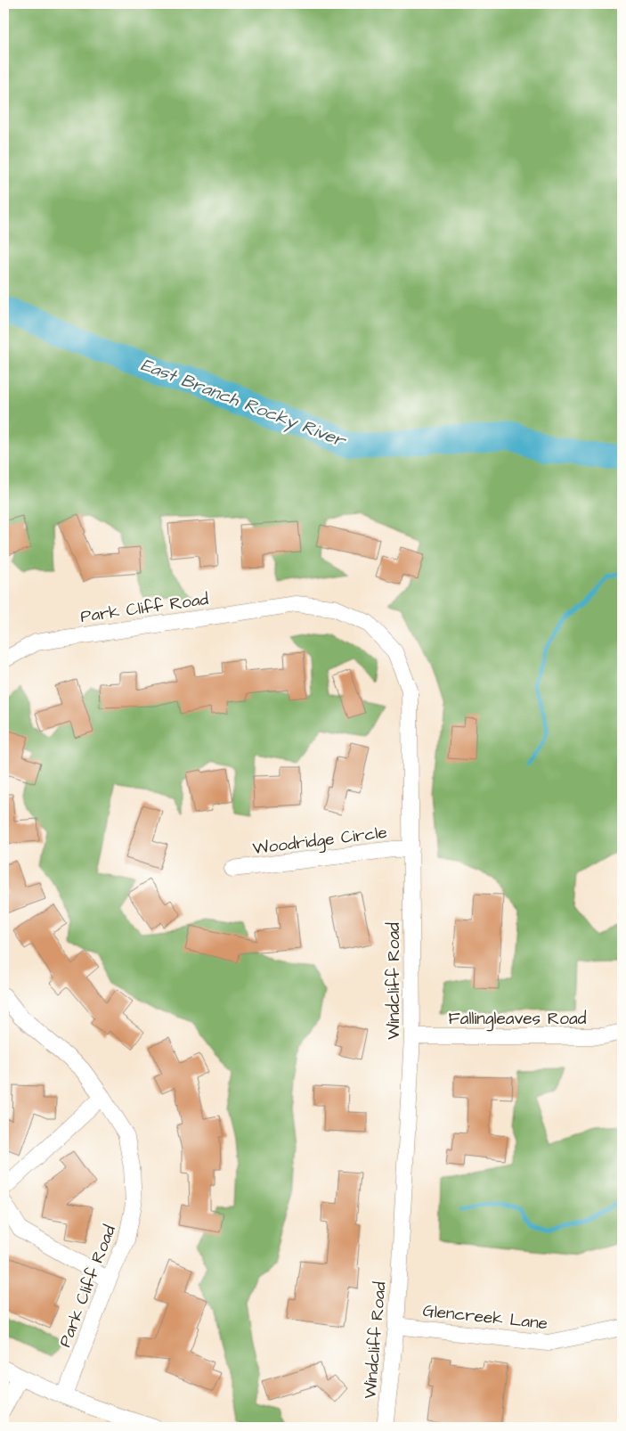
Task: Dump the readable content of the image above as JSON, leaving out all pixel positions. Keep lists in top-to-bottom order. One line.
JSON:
{"streets":{"street":["Park Cliff Road","Woodridge Circle","Windcliff Road","Fallingleaves Road","Glencreek Lane"]},"crossings":[["Park Cliff Road","Windcliff Road"],["Woodridge Circle","Windcliff Road"],["Windcliff Road","Fallingleaves Road"],["Windcliff Road","Glencreek Lane"]],"water":["East Branch Rocky River"]}
